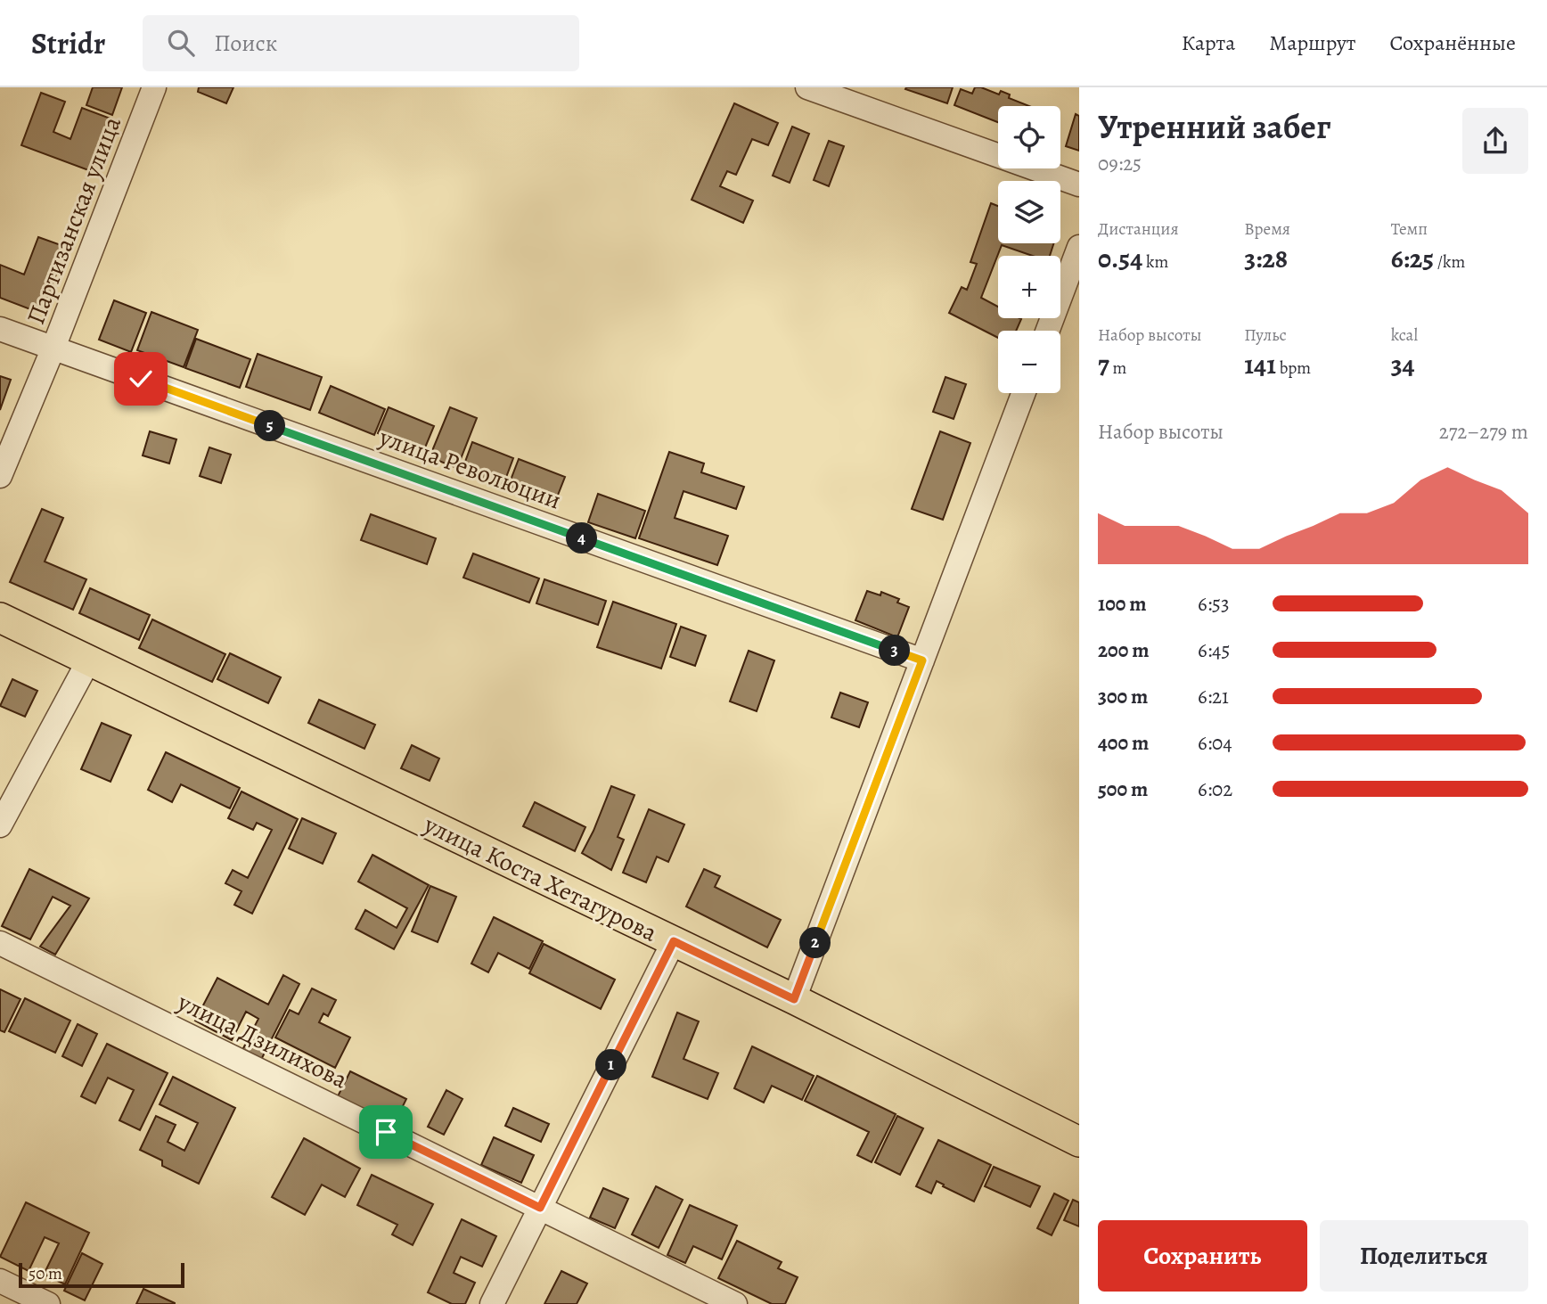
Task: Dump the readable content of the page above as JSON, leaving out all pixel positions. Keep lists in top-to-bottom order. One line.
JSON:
{"streets":{"main road":["улица Коста Хетагурова"],"street":["Партизанская улица","улица Революции","улица Дзилихова"]},"crossings":[["Партизанская улица","улица Революции"]],"scale_bar":"50 m","page":{"header":"Stridr","search":"Поиск","nav":["Карта","Маршрут","Сохранённые"],"heading":["Утренний забег","09:25"],"map_buttons":["+","−"],"stats":[["Дистанция","0.54 km"],["Время","3:28"],["Темп","6:25 /km"],["Набор высоты","7 m"],["Пульс","141 bpm"],["kcal","34"]],"chart":["Набор высоты","272–279 m"],"pins":["5","4","3","2","1"],"list":[{"name":"100 m","note":"6:53"},{"name":"200 m","note":"6:45"},{"name":"300 m","note":"6:21"},{"name":"400 m","note":"6:04"},{"name":"500 m","note":"6:02"}],"buttons":["Сохранить","Поделиться"],"scale":"50 m"}}
